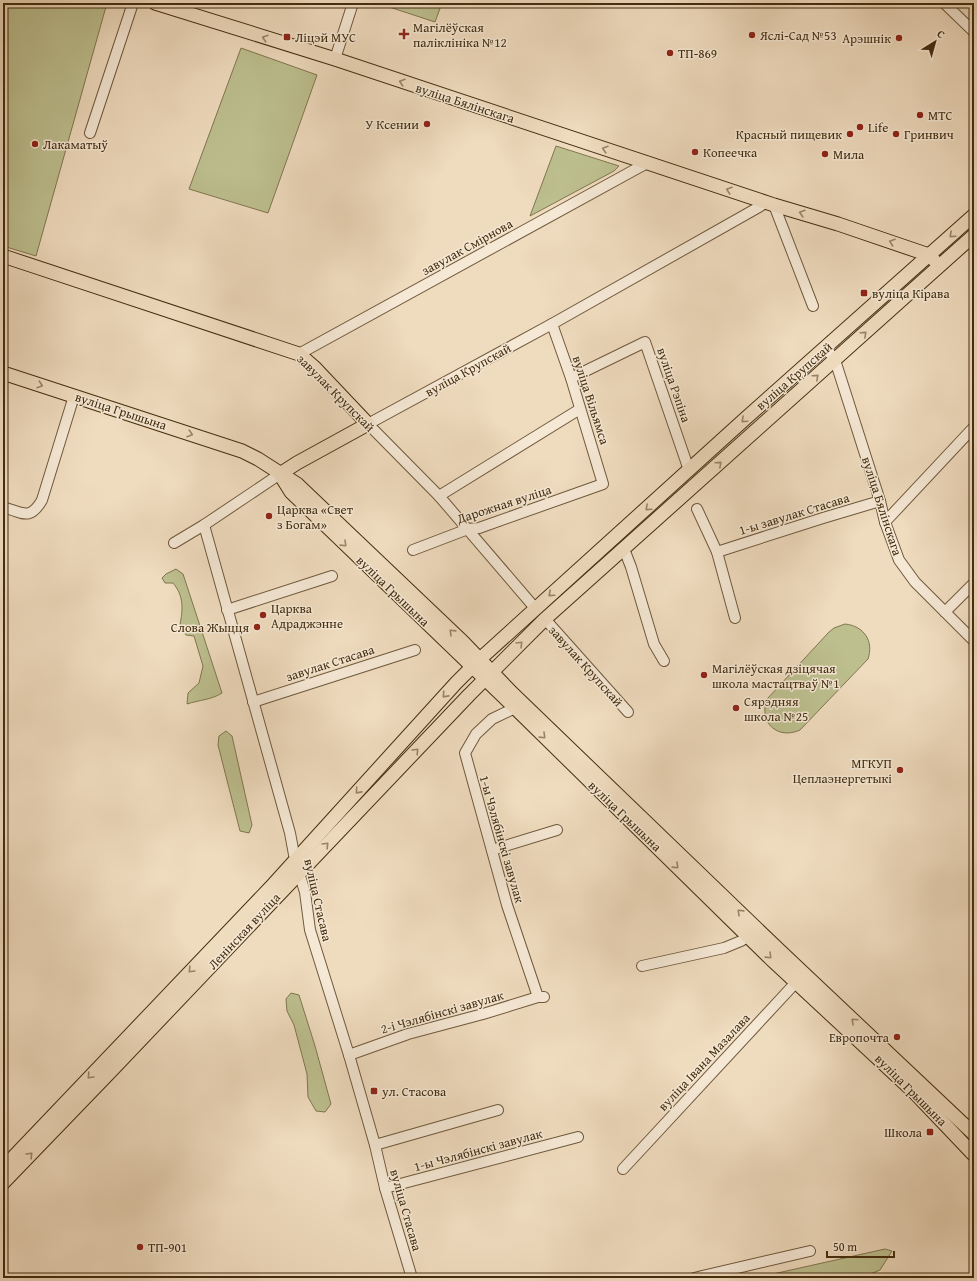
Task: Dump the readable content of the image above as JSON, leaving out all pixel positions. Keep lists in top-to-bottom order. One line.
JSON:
{"streets":{"main road":["вуліца Бялінскага","вуліца Крупскай","завулак Крупскай","вуліца Грышына","Ленінская вуліца"],"street":["завулак Смірнова","вуліца Рэпіна","вуліца Вільямса","Дарожная вуліца","1-ы завулак Стасава","завулак Стасава","1-ы Чэлябінскі завулак","вуліца Стасава","2-і Чэлябінскі завулак","вуліца Iвана Мазалава"]},"crossings":[["вуліца Бялінскага","завулак Смірнова"],["вуліца Бялінскага","вуліца Крупскай"],["вуліца Бялінскага","1-ы завулак Стасава"],["завулак Смірнова","завулак Крупскай"],["вуліца Крупскай","вуліца Рэпіна"],["вуліца Крупскай","завулак Крупскай"],["вуліца Крупскай","вуліца Вільямса"],["вуліца Крупскай","вуліца Грышына"],["вуліца Крупскай","вуліца Стасава"],["вуліца Крупскай","Ленінская вуліца"],["вуліца Рэпіна","вуліца Вільямса"],["завулак Крупскай","Дарожная вуліца"],["вуліца Вільямса","Дарожная вуліца"],["вуліца Грышына","1-ы Чэлябінскі завулак"],["вуліца Грышына","Ленінская вуліца"],["вуліца Грышына","вуліца Iвана Мазалава"],["завулак Стасава","вуліца Стасава"],["1-ы Чэлябінскі завулак","вуліца Стасава"],["1-ы Чэлябінскі завулак","2-і Чэлябінскі завулак"],["вуліца Стасава","Ленінская вуліца"],["вуліца Стасава","2-і Чэлябінскі завулак"]],"one_way":["вуліца Бялінскага"],"places":{"health":["Магілёўская паліклініка №12"],"other":["Яслі-Сад №53","Арэшнік","ТП-869","МТС","У Ксении","Life","Красный пищевик","Гринвич","Лакаматыў","Копеечка","Мила","Царква «Свет з Богам»","Царква Адраджэнне","Слова Жыцця","Магілёўская дзіцячая школа мастацтваў №1","Сярэдняя школа №25","МГКУП Цеплаэнергетыкі","Европочта","ТП-901"],"transit":["Ліцэй МУС","вуліца Кірава","ул. Стасова","Школа"]},"scale_bar":"50 m","north":"top right"}
